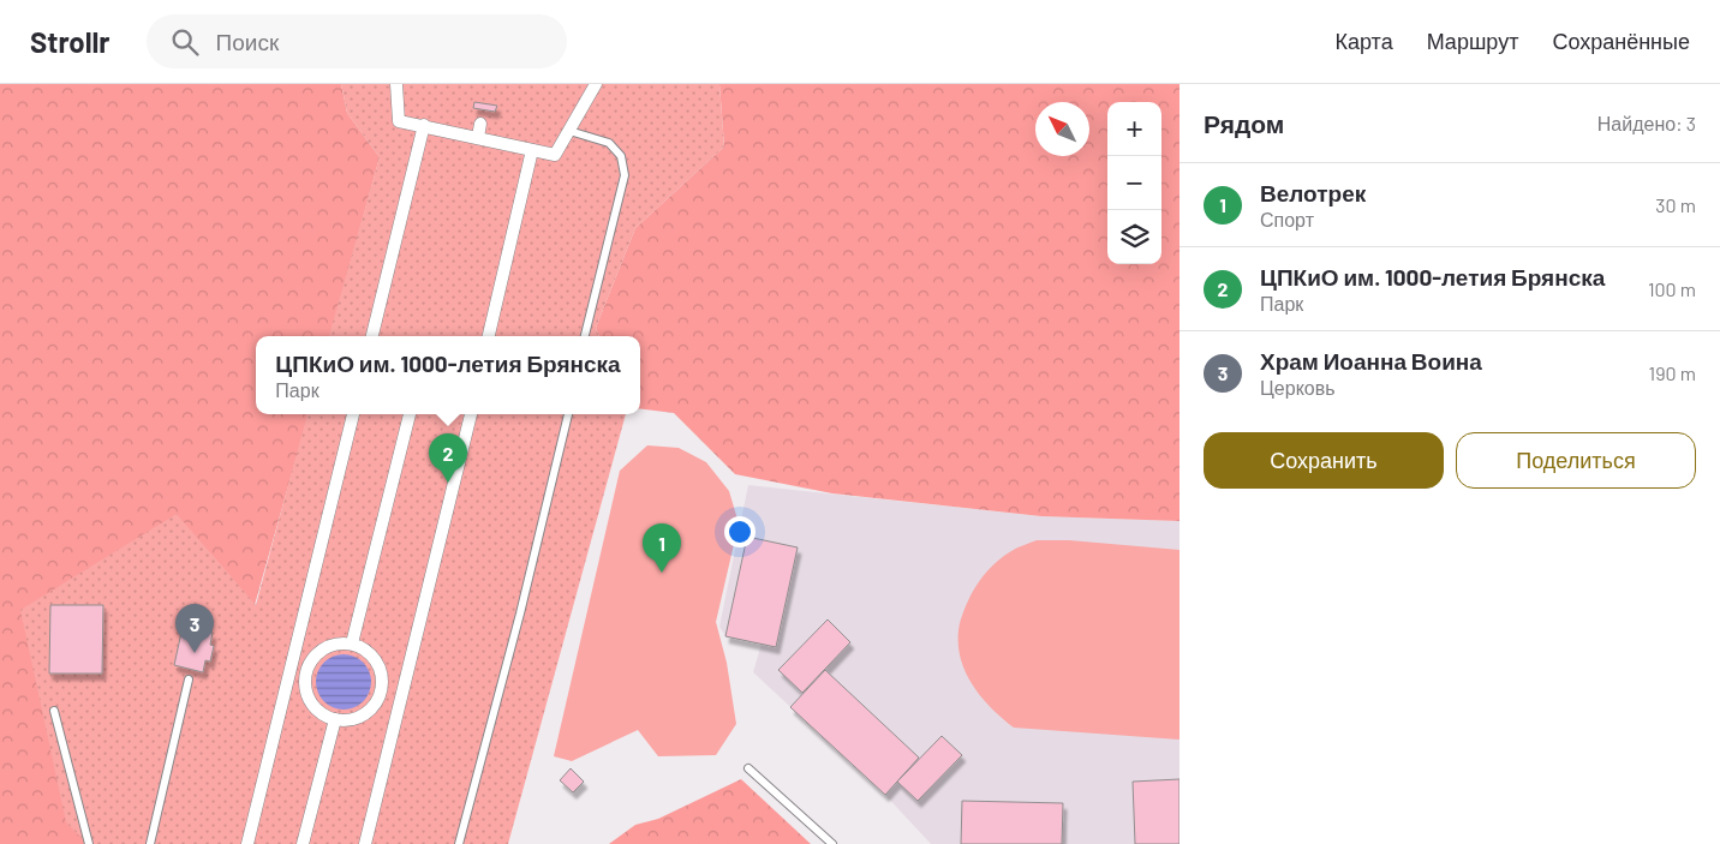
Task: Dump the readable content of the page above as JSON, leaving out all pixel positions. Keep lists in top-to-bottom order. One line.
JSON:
{"north":"top left","page":{"header":"Strollr","search":"Поиск","nav":["Карта","Маршрут","Сохранённые"],"heading":["Рядом","Найдено: 3"],"map_buttons":["+","−"],"list":[{"mark":"1","name":"Велотрек","note":"Спорт","value":"30 m"},{"mark":"2","name":"ЦПКиО им. 1000-летия Брянска","note":"Парк","value":"100 m"},{"mark":"3","name":"Храм Иоанна Воина","note":"Церковь","value":"190 m"}],"popup":["ЦПКиО им. 1000-летия Брянска","Парк"],"buttons":["Сохранить","Поделиться"],"pins":["2","1","3"]}}
